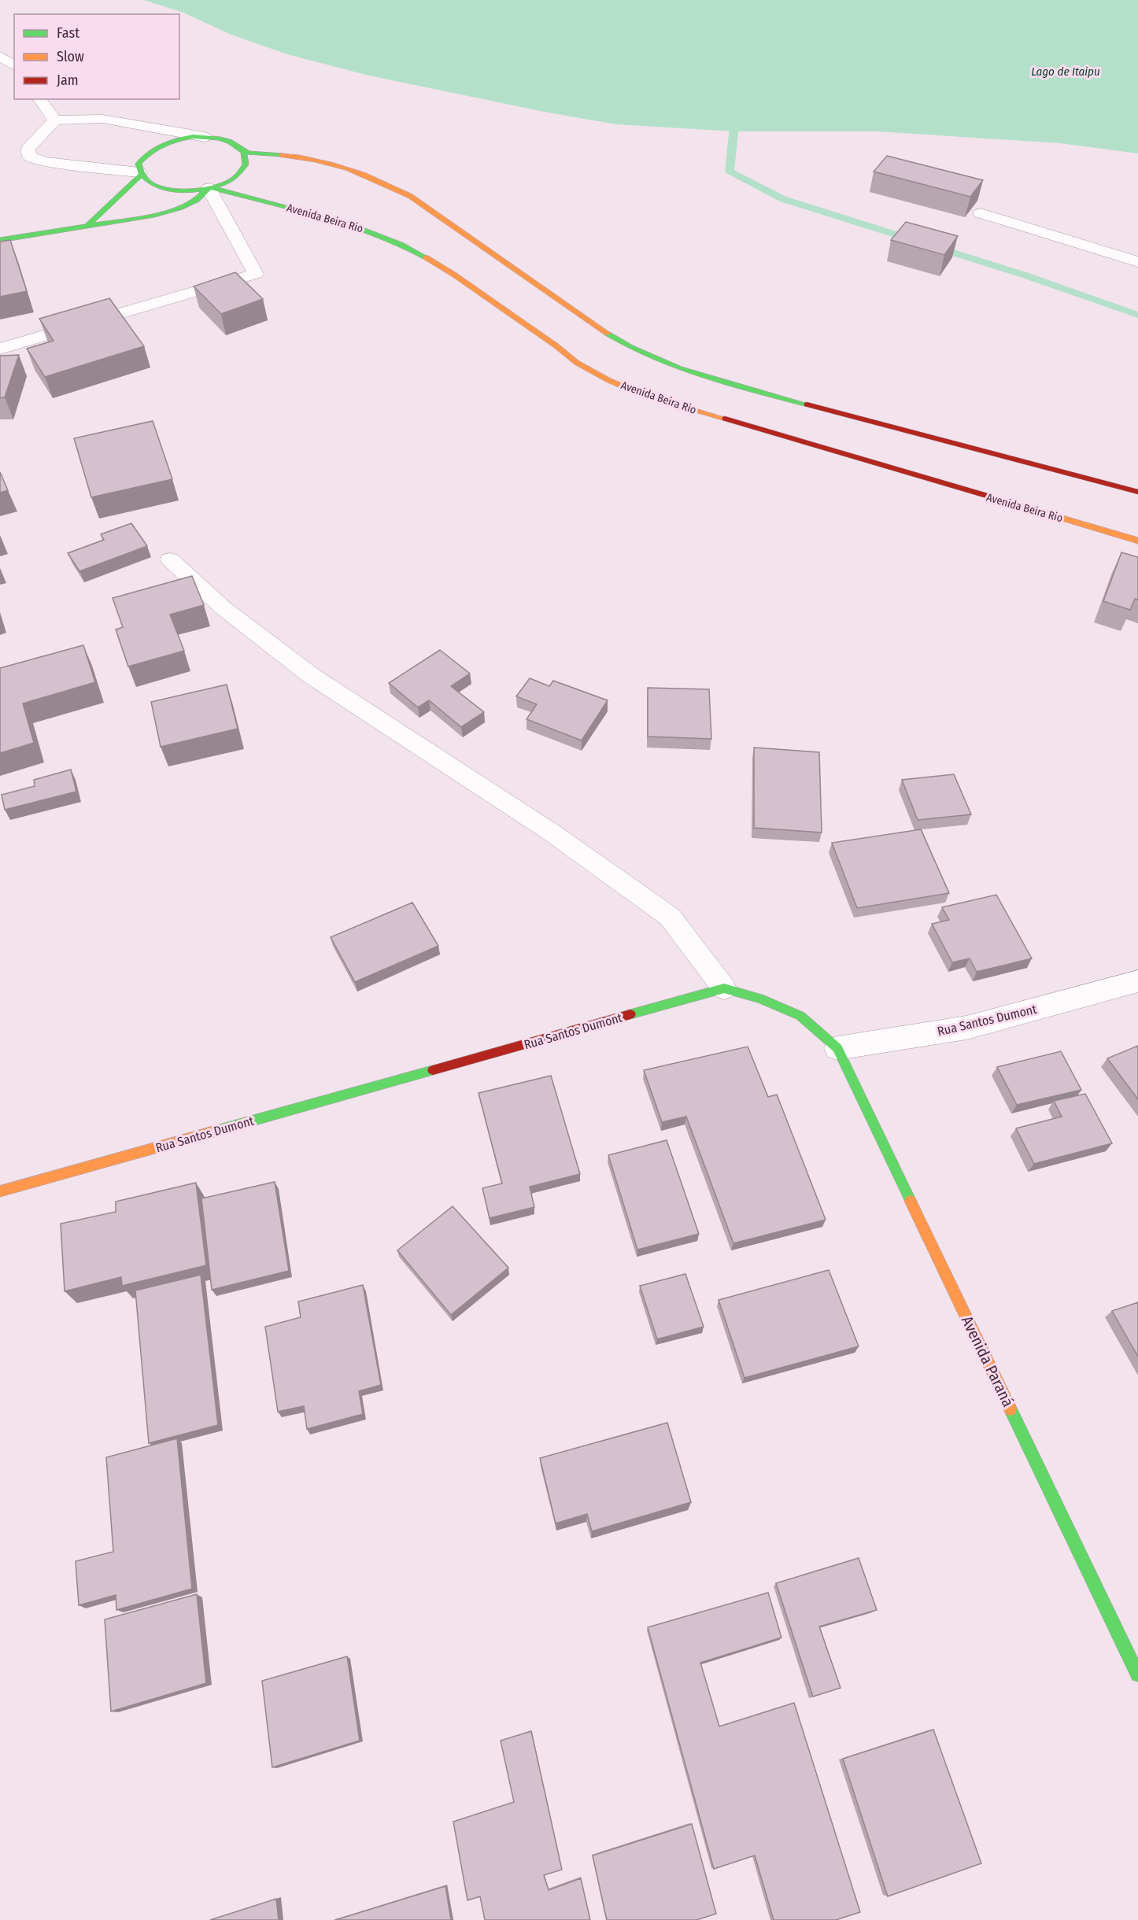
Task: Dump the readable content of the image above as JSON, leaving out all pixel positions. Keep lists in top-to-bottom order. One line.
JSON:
{"streets":{"street":["Avenida Beira Rio","Rua Santos Dumont","Avenida Paraná"]},"crossings":[["Rua Santos Dumont","Avenida Paraná"]],"water":["Lago de Itaipu"],"legend":["Fast","Slow","Jam"]}
